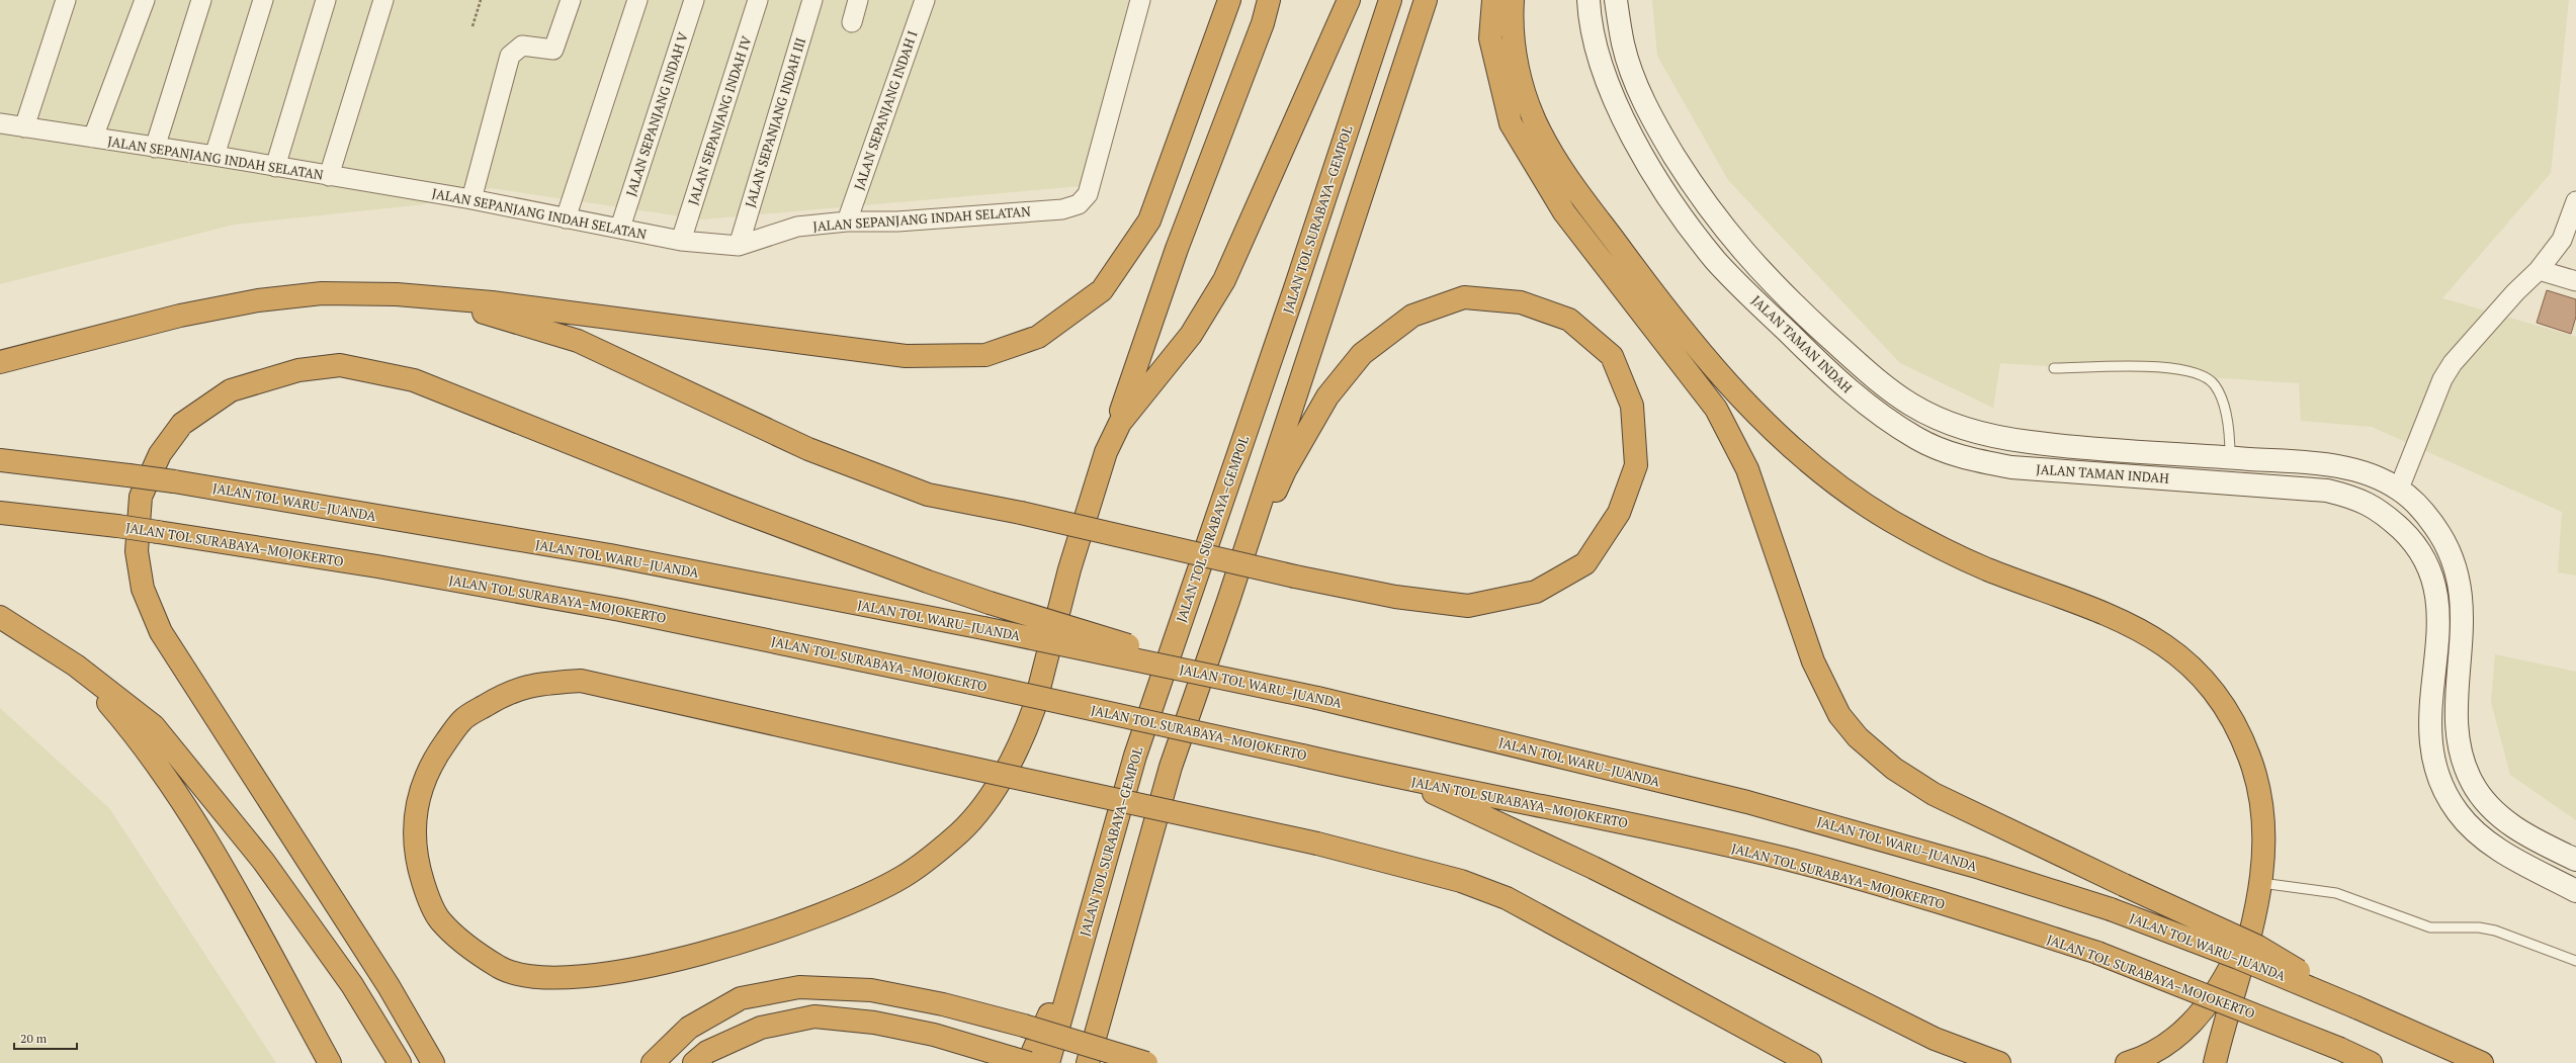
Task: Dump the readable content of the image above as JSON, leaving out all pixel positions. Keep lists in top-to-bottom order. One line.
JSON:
{"streets":{"highway":["JALAN TOL SURABAYA–GEMPOL","JALAN TOL WARU–JUANDA","JALAN TOL SURABAYA–MOJOKERTO"],"street":["JALAN SEPANJANG INDAH I","JALAN SEPANJANG INDAH V","JALAN SEPANJANG INDAH IV","JALAN SEPANJANG INDAH III","JALAN SEPANJANG INDAH SELATAN","JALAN TAMAN INDAH"]},"crossings":[["JALAN SEPANJANG INDAH I","JALAN SEPANJANG INDAH SELATAN"],["JALAN SEPANJANG INDAH V","JALAN SEPANJANG INDAH SELATAN"],["JALAN SEPANJANG INDAH IV","JALAN SEPANJANG INDAH SELATAN"],["JALAN SEPANJANG INDAH III","JALAN SEPANJANG INDAH SELATAN"]],"scale_bar":"20 m"}
